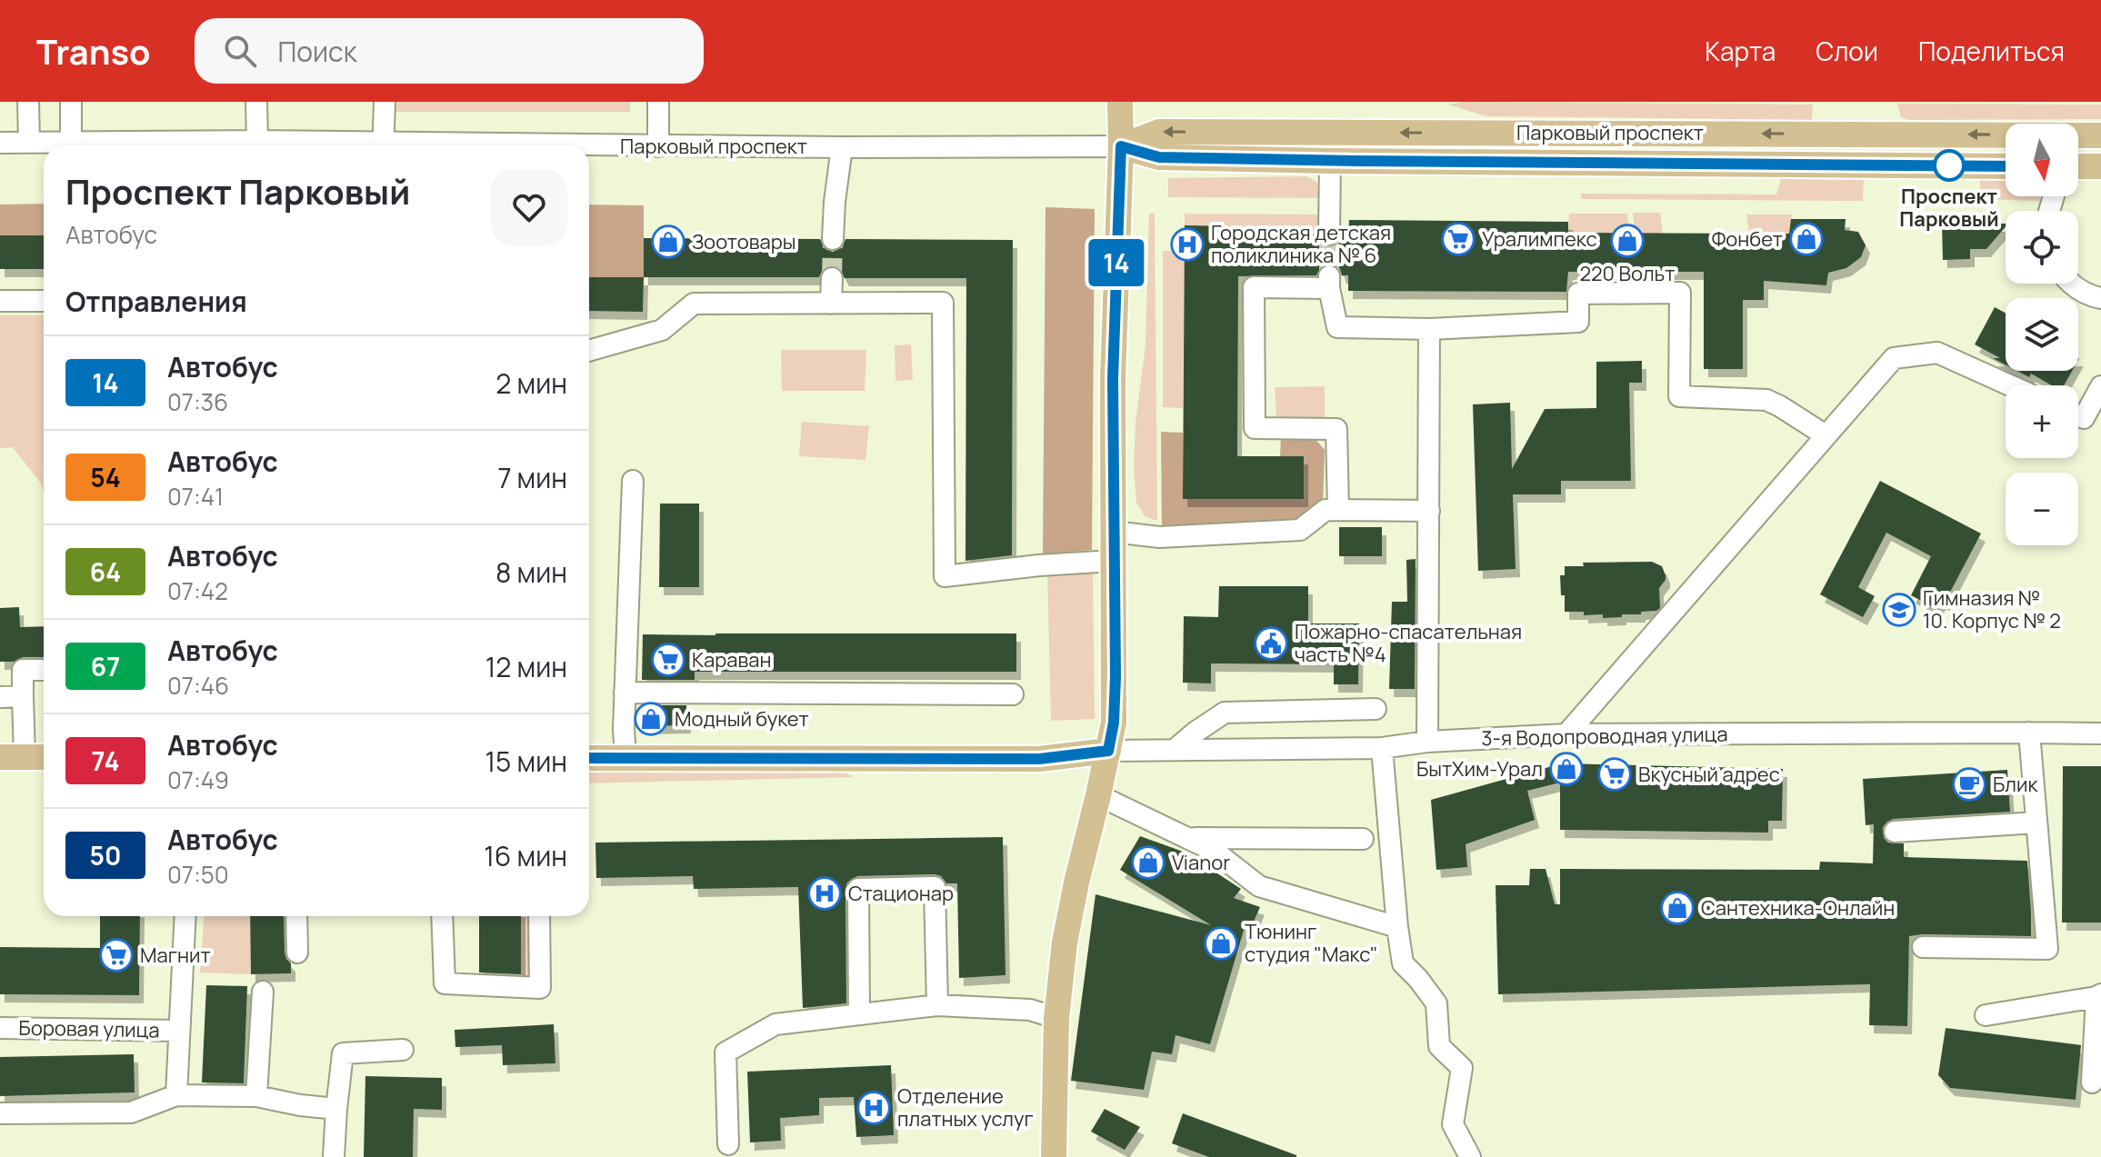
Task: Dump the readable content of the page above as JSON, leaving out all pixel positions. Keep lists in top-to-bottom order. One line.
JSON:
{"streets":{"main road":["Парковый проспект"],"street":["3-я Водопроводная улица","Боровая улица"]},"one_way":["Парковый проспект"],"places":{"other":["Проспект Парковый"],"supermarket":["Уралимпекс","Караван","Вкусный адрес","Магнит"],"shop":["Фонбет","220 Вольт","Зоотовары","Модный букет","БытХим-Урал","Vianor","Сантехника-Онлайн","Тюнинг студия \"Макс\""],"hospital":["Городская детская поликлиника № 6","Стационар","Отделение платных услуг"],"school or university":["Гимназия № 10. Корпус № 2"],"public building":["Пожарно-спасательная часть №4"],"cafe":["Блик"]},"lines":["bus line 14"],"north":"bottom","page":{"header":"Transo","search":"Поиск","nav":["Карта","Слои","Поделиться"],"on_map":"14","map_buttons":["+","−"],"heading":[["Проспект Парковый","Автобус"],"Отправления"],"list":[{"mark":"14","name":"Автобус","note":"07:36","value":"2 мин"},{"mark":"54","name":"Автобус","note":"07:41","value":"7 мин"},{"mark":"64","name":"Автобус","note":"07:42","value":"8 мин"},{"mark":"67","name":"Автобус","note":"07:46","value":"12 мин"},{"mark":"74","name":"Автобус","note":"07:49","value":"15 мин"},{"mark":"50","name":"Автобус","note":"07:50","value":"16 мин"}]}}
